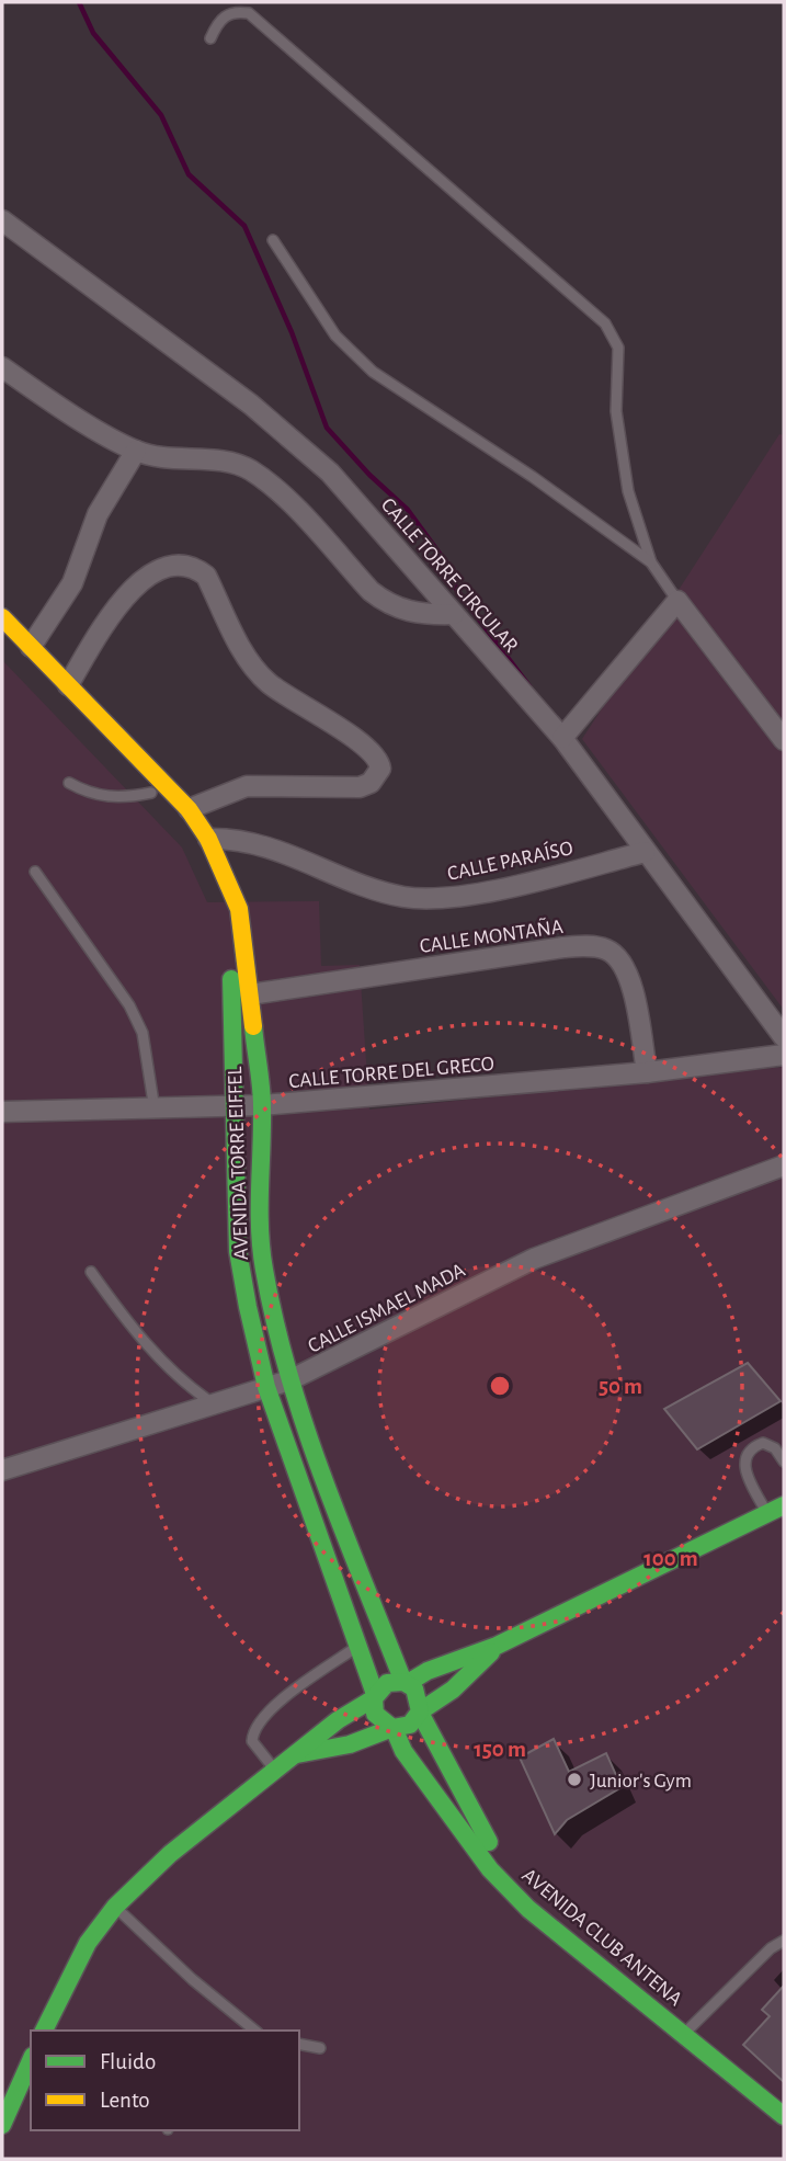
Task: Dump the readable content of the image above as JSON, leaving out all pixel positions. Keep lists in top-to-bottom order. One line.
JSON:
{"streets":{"street":["CALLE TORRE CIRCULAR","CALLE PARAÍSO","CALLE MONTAÑA","CALLE TORRE DEL GRECO","AVENIDA TORRE EIFFEL","CALLE ISMAEL MADA","AVENIDA CLUB ANTENA"]},"crossings":[["CALLE TORRE CIRCULAR","CALLE PARAÍSO"],["CALLE PARAÍSO","AVENIDA TORRE EIFFEL"],["CALLE MONTAÑA","CALLE TORRE DEL GRECO"],["CALLE MONTAÑA","AVENIDA TORRE EIFFEL"],["CALLE TORRE DEL GRECO","AVENIDA TORRE EIFFEL"],["AVENIDA TORRE EIFFEL","CALLE ISMAEL MADA"],["AVENIDA TORRE EIFFEL","AVENIDA CLUB ANTENA"]],"places":["Junior's Gym"],"legend":["Fluido","Lento"],"rings":["50 m","100 m","150 m"]}
